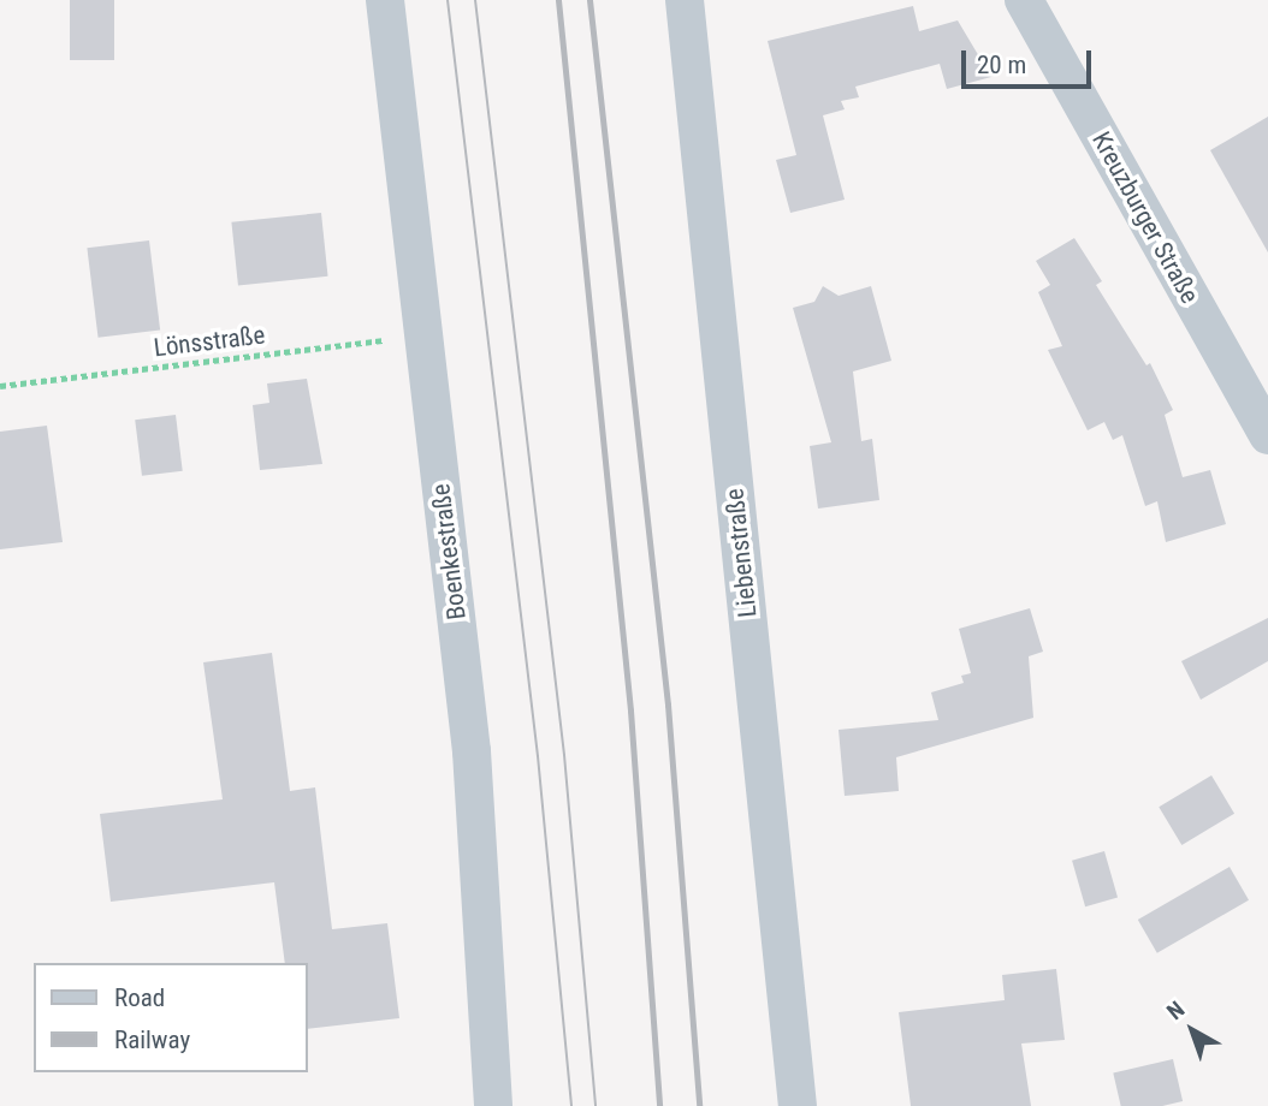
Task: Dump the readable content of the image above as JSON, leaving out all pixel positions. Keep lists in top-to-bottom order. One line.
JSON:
{"streets":{"street":["Kreuzburger Straße","Boenkestraße","Liebenstraße"],"path":["Lönsstraße"]},"crossings":[["Lönsstraße","Boenkestraße"]],"legend":["Road","Railway"],"scale_bar":"20 m","north":"top left"}
